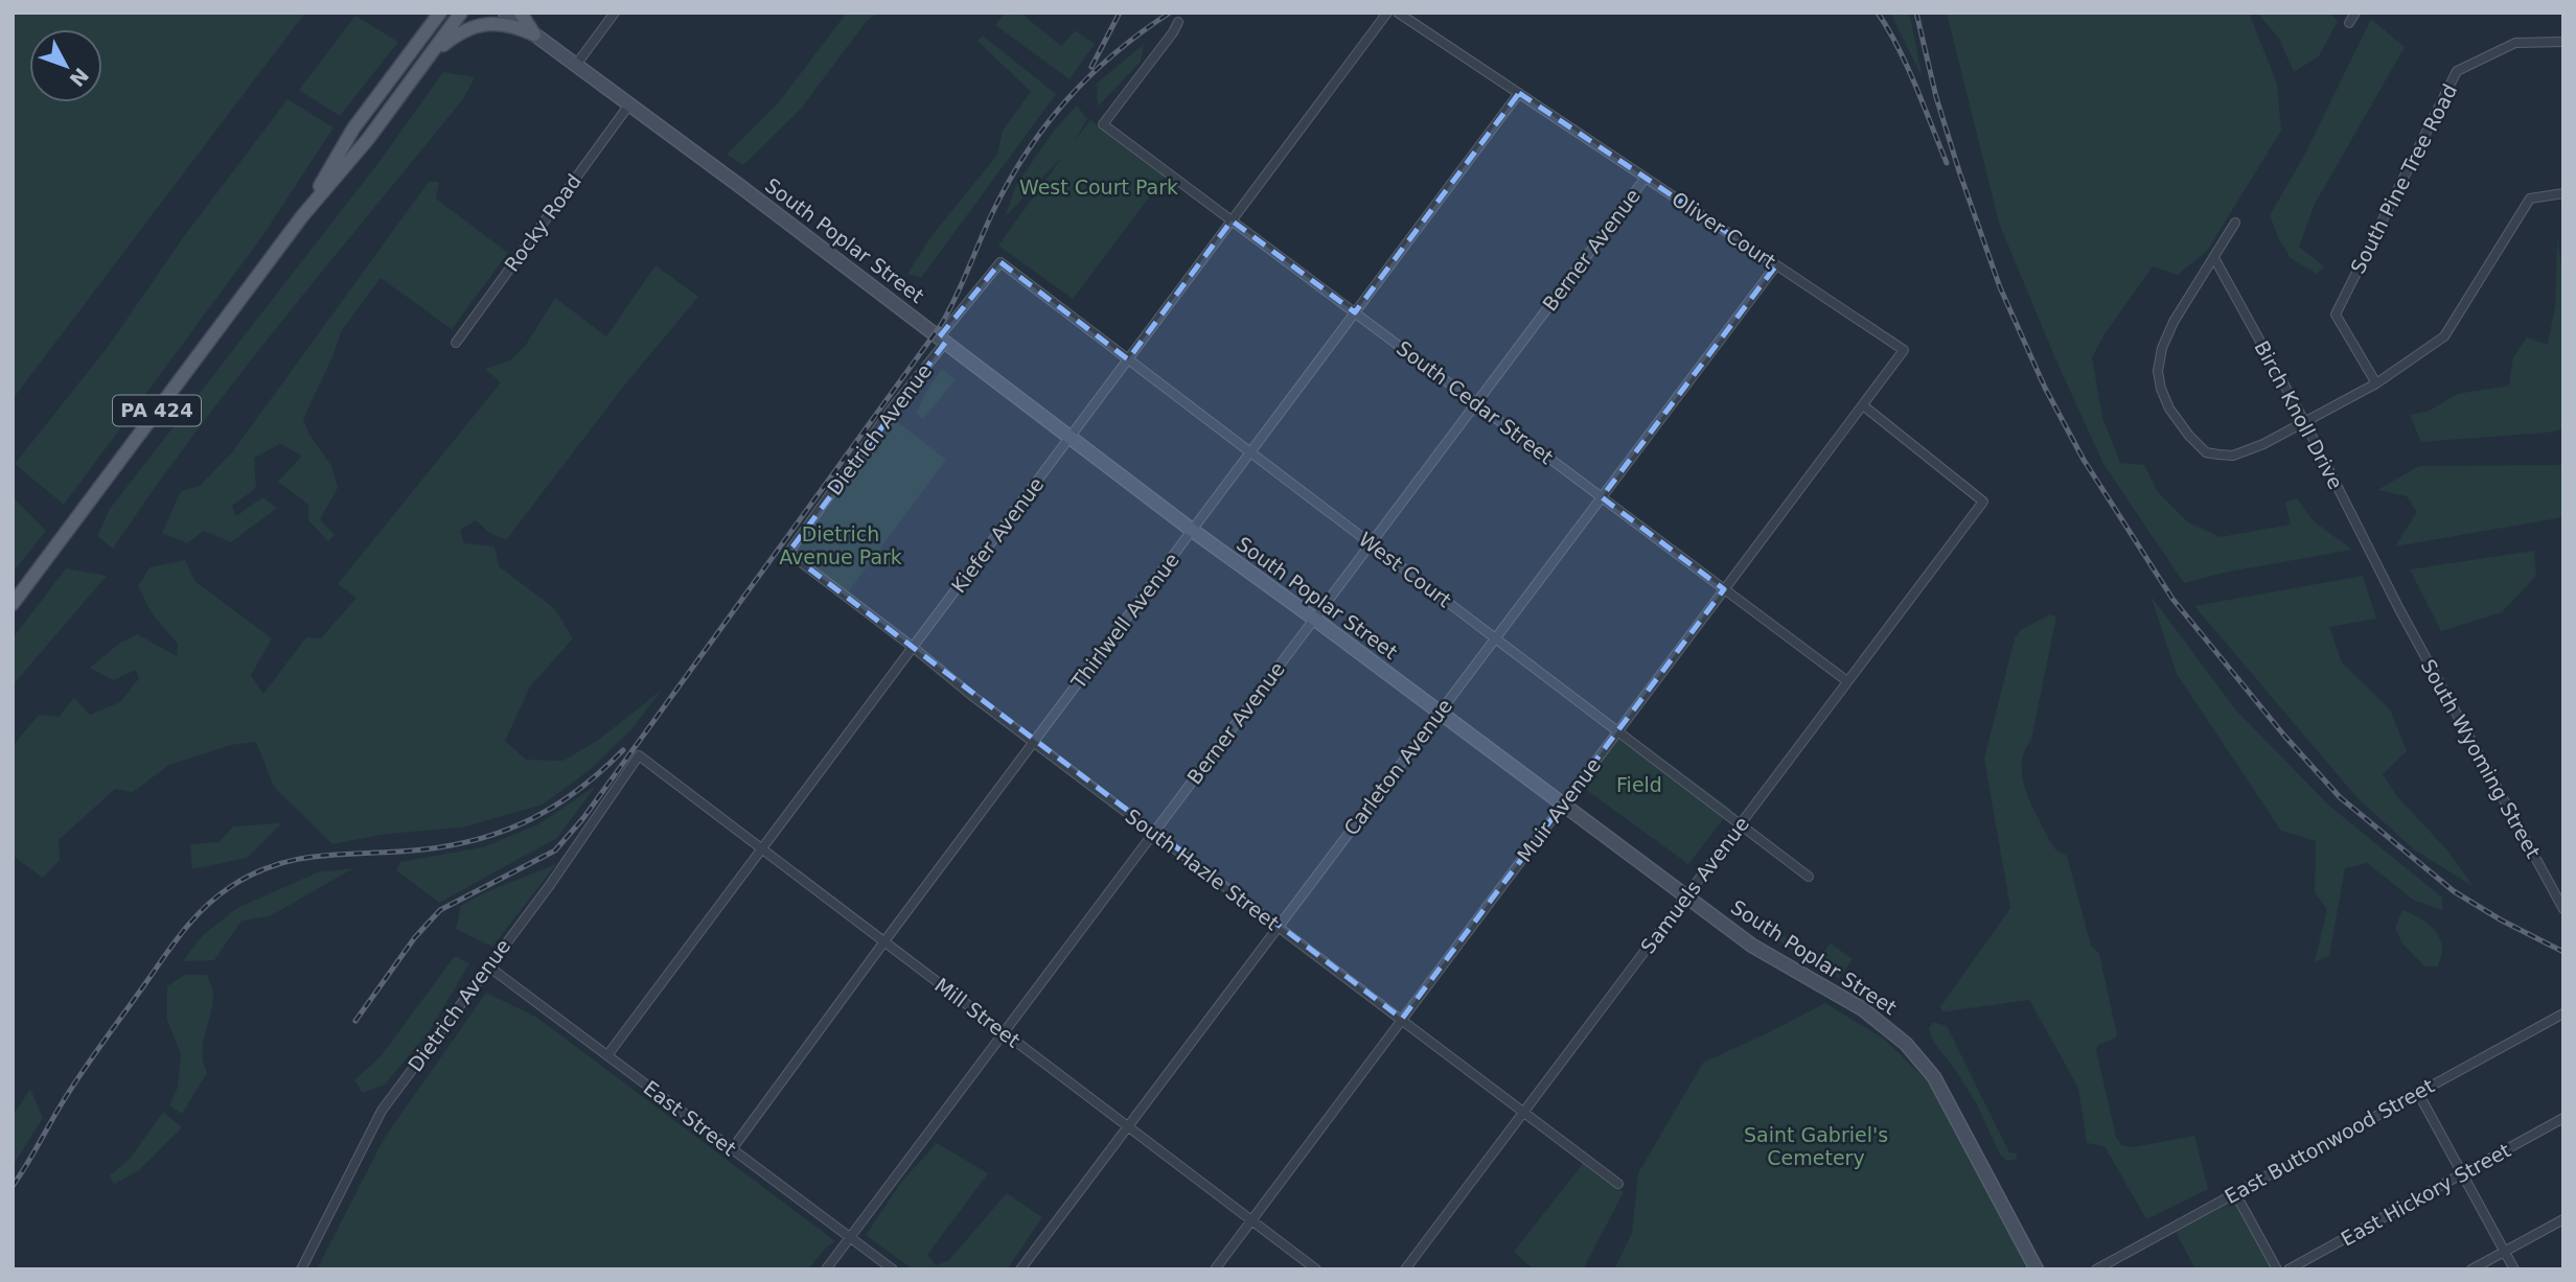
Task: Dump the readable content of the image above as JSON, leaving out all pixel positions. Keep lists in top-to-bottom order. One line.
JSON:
{"streets":{"main road":["South Poplar Street","PA 424"],"street":["South Pine Tree Road","Rocky Road","Oliver Court","Berner Avenue","South Cedar Street","Birch Knoll Drive","Dietrich Avenue","Kiefer Avenue","West Court","Thirlwell Avenue","South Wyoming Street","Carleton Avenue","Muir Avenue","South Hazle Street","Samuels Avenue","Mill Street","East Street","East Buttonwood Street","East Hickory Street"]},"crossings":[["Rocky Road","South Poplar Street"],["Oliver Court","Berner Avenue"],["Oliver Court","Thirlwell Avenue"],["Oliver Court","Carleton Avenue"],["Oliver Court","Muir Avenue"],["South Poplar Street","Berner Avenue"],["South Poplar Street","Dietrich Avenue"],["South Poplar Street","Kiefer Avenue"],["South Poplar Street","Thirlwell Avenue"],["South Poplar Street","Carleton Avenue"],["South Poplar Street","Muir Avenue"],["South Poplar Street","Samuels Avenue"],["Berner Avenue","South Cedar Street"],["Berner Avenue","West Court"],["Berner Avenue","South Hazle Street"],["Berner Avenue","Mill Street"],["Berner Avenue","East Street"],["South Cedar Street","Kiefer Avenue"],["South Cedar Street","Thirlwell Avenue"],["South Cedar Street","Carleton Avenue"],["South Cedar Street","Muir Avenue"],["South Cedar Street","Samuels Avenue"],["Birch Knoll Drive","South Wyoming Street"],["Dietrich Avenue","West Court"],["Dietrich Avenue","South Hazle Street"],["Dietrich Avenue","Mill Street"],["Dietrich Avenue","East Street"],["Kiefer Avenue","West Court"],["Kiefer Avenue","South Hazle Street"],["Kiefer Avenue","Mill Street"],["Kiefer Avenue","East Street"],["West Court","Thirlwell Avenue"],["West Court","Carleton Avenue"],["West Court","Muir Avenue"],["West Court","Samuels Avenue"],["Thirlwell Avenue","South Hazle Street"],["Thirlwell Avenue","Mill Street"],["Thirlwell Avenue","East Street"],["Carleton Avenue","South Hazle Street"],["Carleton Avenue","Mill Street"],["Muir Avenue","South Hazle Street"],["Muir Avenue","Samuels Avenue"],["Muir Avenue","Mill Street"],["South Hazle Street","Samuels Avenue"]],"parks":["West Court Park","Dietrich Avenue Park","Field","Saint Gabriel's Cemetery"],"north":"bottom right"}
